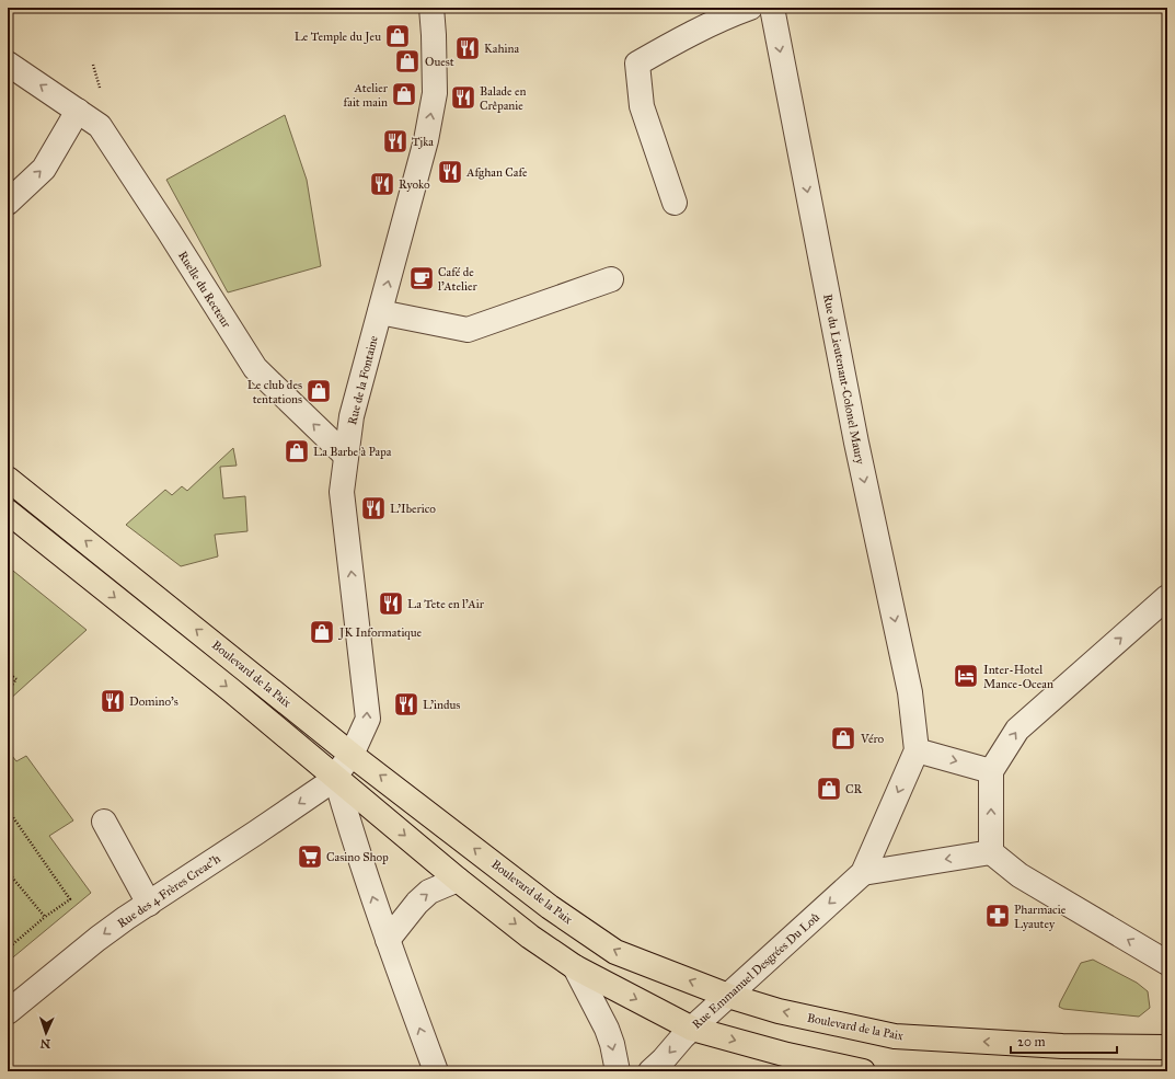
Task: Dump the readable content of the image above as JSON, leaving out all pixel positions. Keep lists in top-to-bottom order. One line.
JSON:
{"streets":{"main road":["Boulevard de la Paix"],"street":["Ruelle du Recteur","Rue du Lieutenant-Colonel Maury","Rue de la Fontaine","Rue des 4 Frères Creac'h","Rue Emmanuel Desgrées Du Loû"]},"crossings":[["Ruelle du Recteur","Rue de la Fontaine"],["Rue de la Fontaine","Boulevard de la Paix"],["Rue de la Fontaine","Rue des 4 Frères Creac'h"],["Boulevard de la Paix","Rue des 4 Frères Creac'h"],["Boulevard de la Paix","Rue Emmanuel Desgrées Du Loû"]],"one_way":["Ruelle du Recteur","Rue du Lieutenant-Colonel Maury","Rue de la Fontaine","Rue des 4 Frères Creac'h","Rue Emmanuel Desgrées Du Loû"],"places":{"shop":["Le Temple du Jeu","Ouest","Atelier fait main","Le club des tentations","La Barbe à Papa","JK Informatique","Véro","CR"],"restaurant":["Kahina","Balade en Crêpanie","Tjka","Afghan Cafe","Ryoko","L'Iberico","La Tete en l'Air","Domino's","L'indus"],"cafe":["Café de l'Atelier"],"hotel":["Inter-Hotel Mance-Ocean"],"supermarket":["Casino Shop"],"pharmacy":["Pharmacie Lyautey"]},"scale_bar":"20 m","north":"bottom"}
